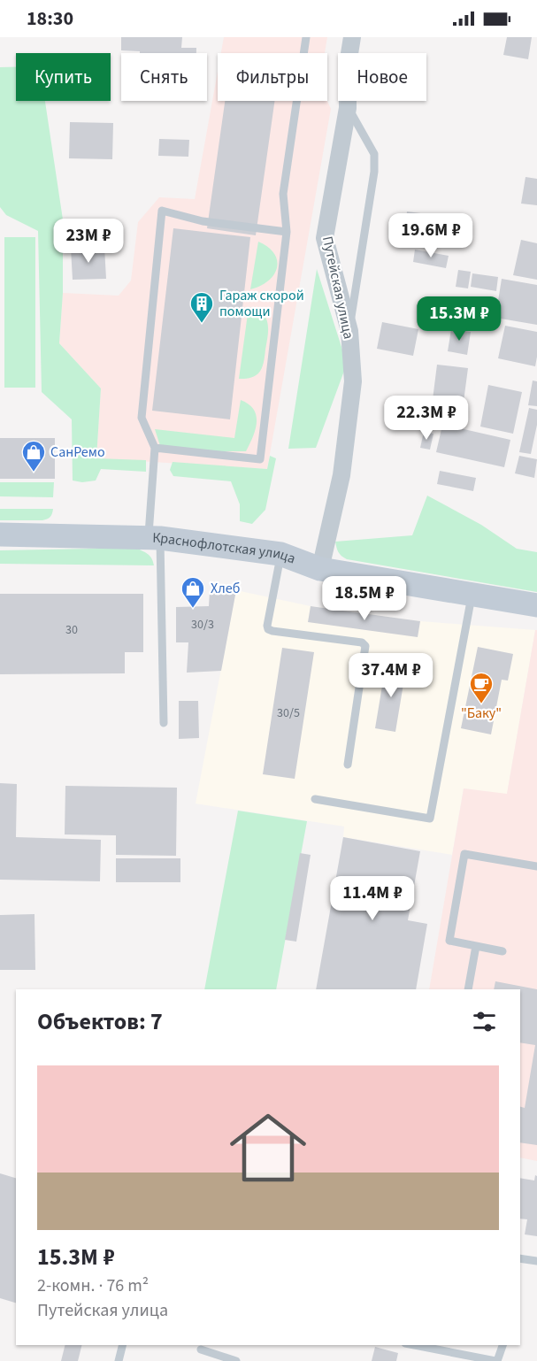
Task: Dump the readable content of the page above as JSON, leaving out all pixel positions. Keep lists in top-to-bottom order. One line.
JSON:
{"streets":{"street":["Путейская улица","Краснофлотская улица"]},"crossings":[["Путейская улица","Краснофлотская улица"]],"places":{"building":["Гараж скорой помощи"],"shop":["СанРемо","Хлеб"],"cafe":["\"Баку\""]},"house_numbers":["30/3","30","30/5"],"page":{"status":"18:30","chip":["Купить","Снять","Фильтры","Новое"],"price":["19.6M ₽","23M ₽","15.3M ₽","22.3M ₽","18.5M ₽","37.4M ₽","11.4M ₽"],"heading":"Объектов: 7","list":[{"name":"15.3M ₽","note":"2-комн. · 76 m² · Путейская улица"}]}}
